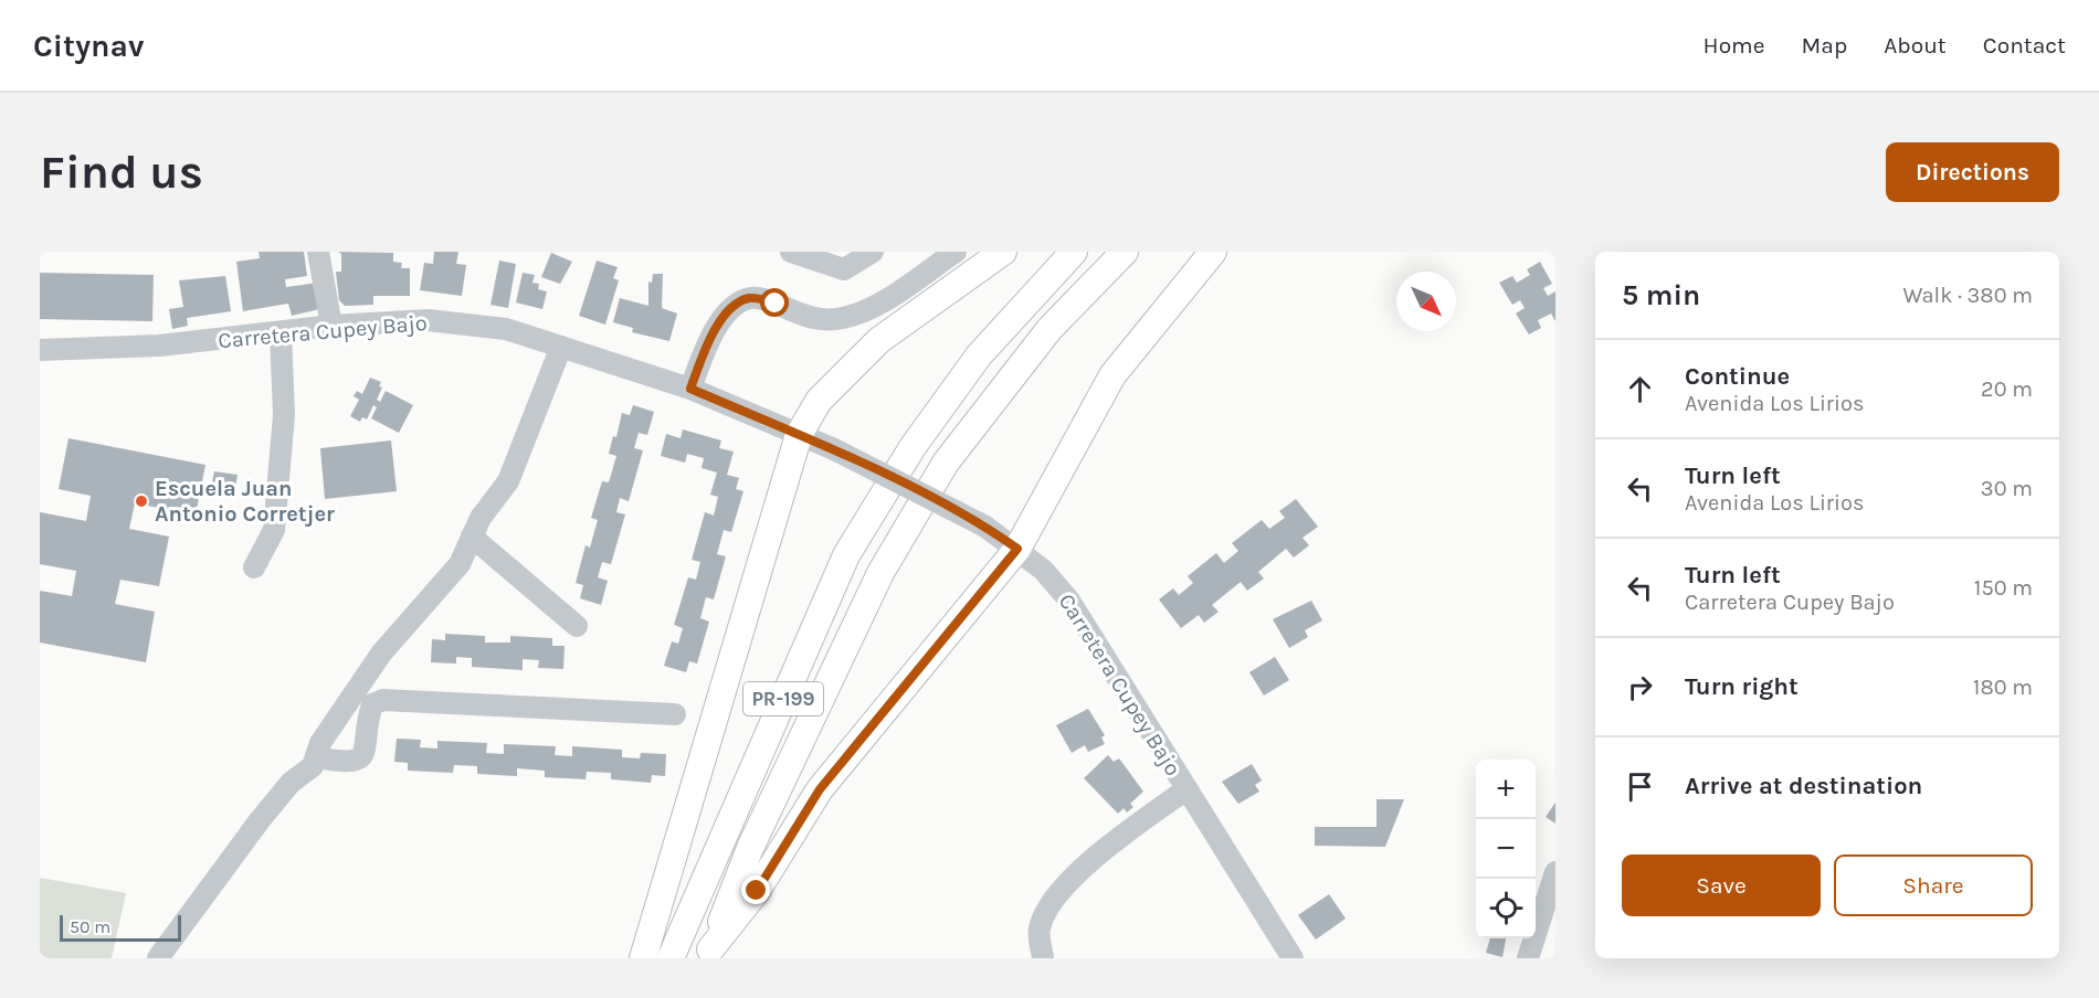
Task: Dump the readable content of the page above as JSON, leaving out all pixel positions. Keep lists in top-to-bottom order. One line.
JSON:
{"streets":{"main road":["PR-199"],"street":["Carretera Cupey Bajo"]},"places":["Escuela Juan Antonio Corretjer"],"scale_bar":"50 m","north":"bottom right","page":{"header":"Citynav","nav":["Home","Map","About","Contact"],"buttons":["Directions",["Save","Share"]],"title":"Find us","heading":["5 min","Walk · 380 m"],"list":[["Continue","Avenida Los Lirios","20 m"],["Turn left","Avenida Los Lirios","30 m"],["Turn left","Carretera Cupey Bajo","150 m"],["Turn right","180 m"],"Arrive at destination"],"map_buttons":["+","−"],"scale":"50 m"}}
